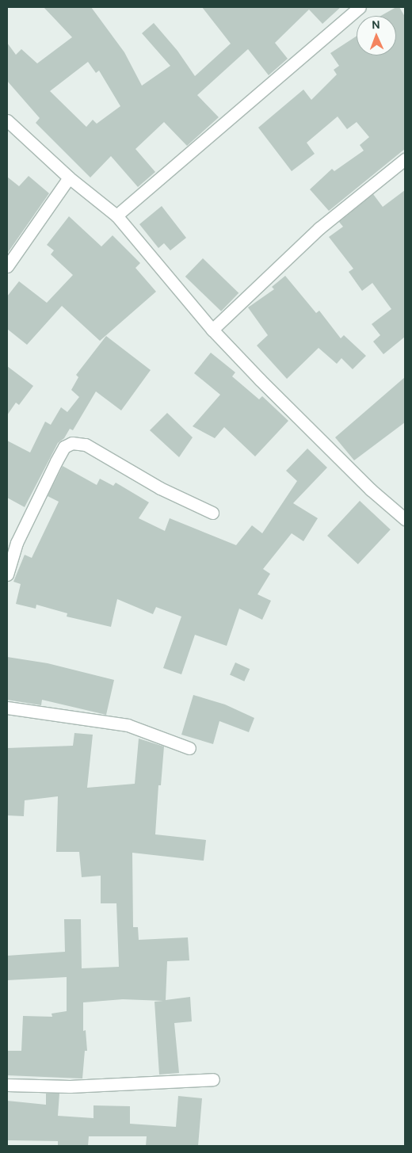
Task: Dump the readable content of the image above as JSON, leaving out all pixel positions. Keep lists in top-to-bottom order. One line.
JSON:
{"north":"top"}
